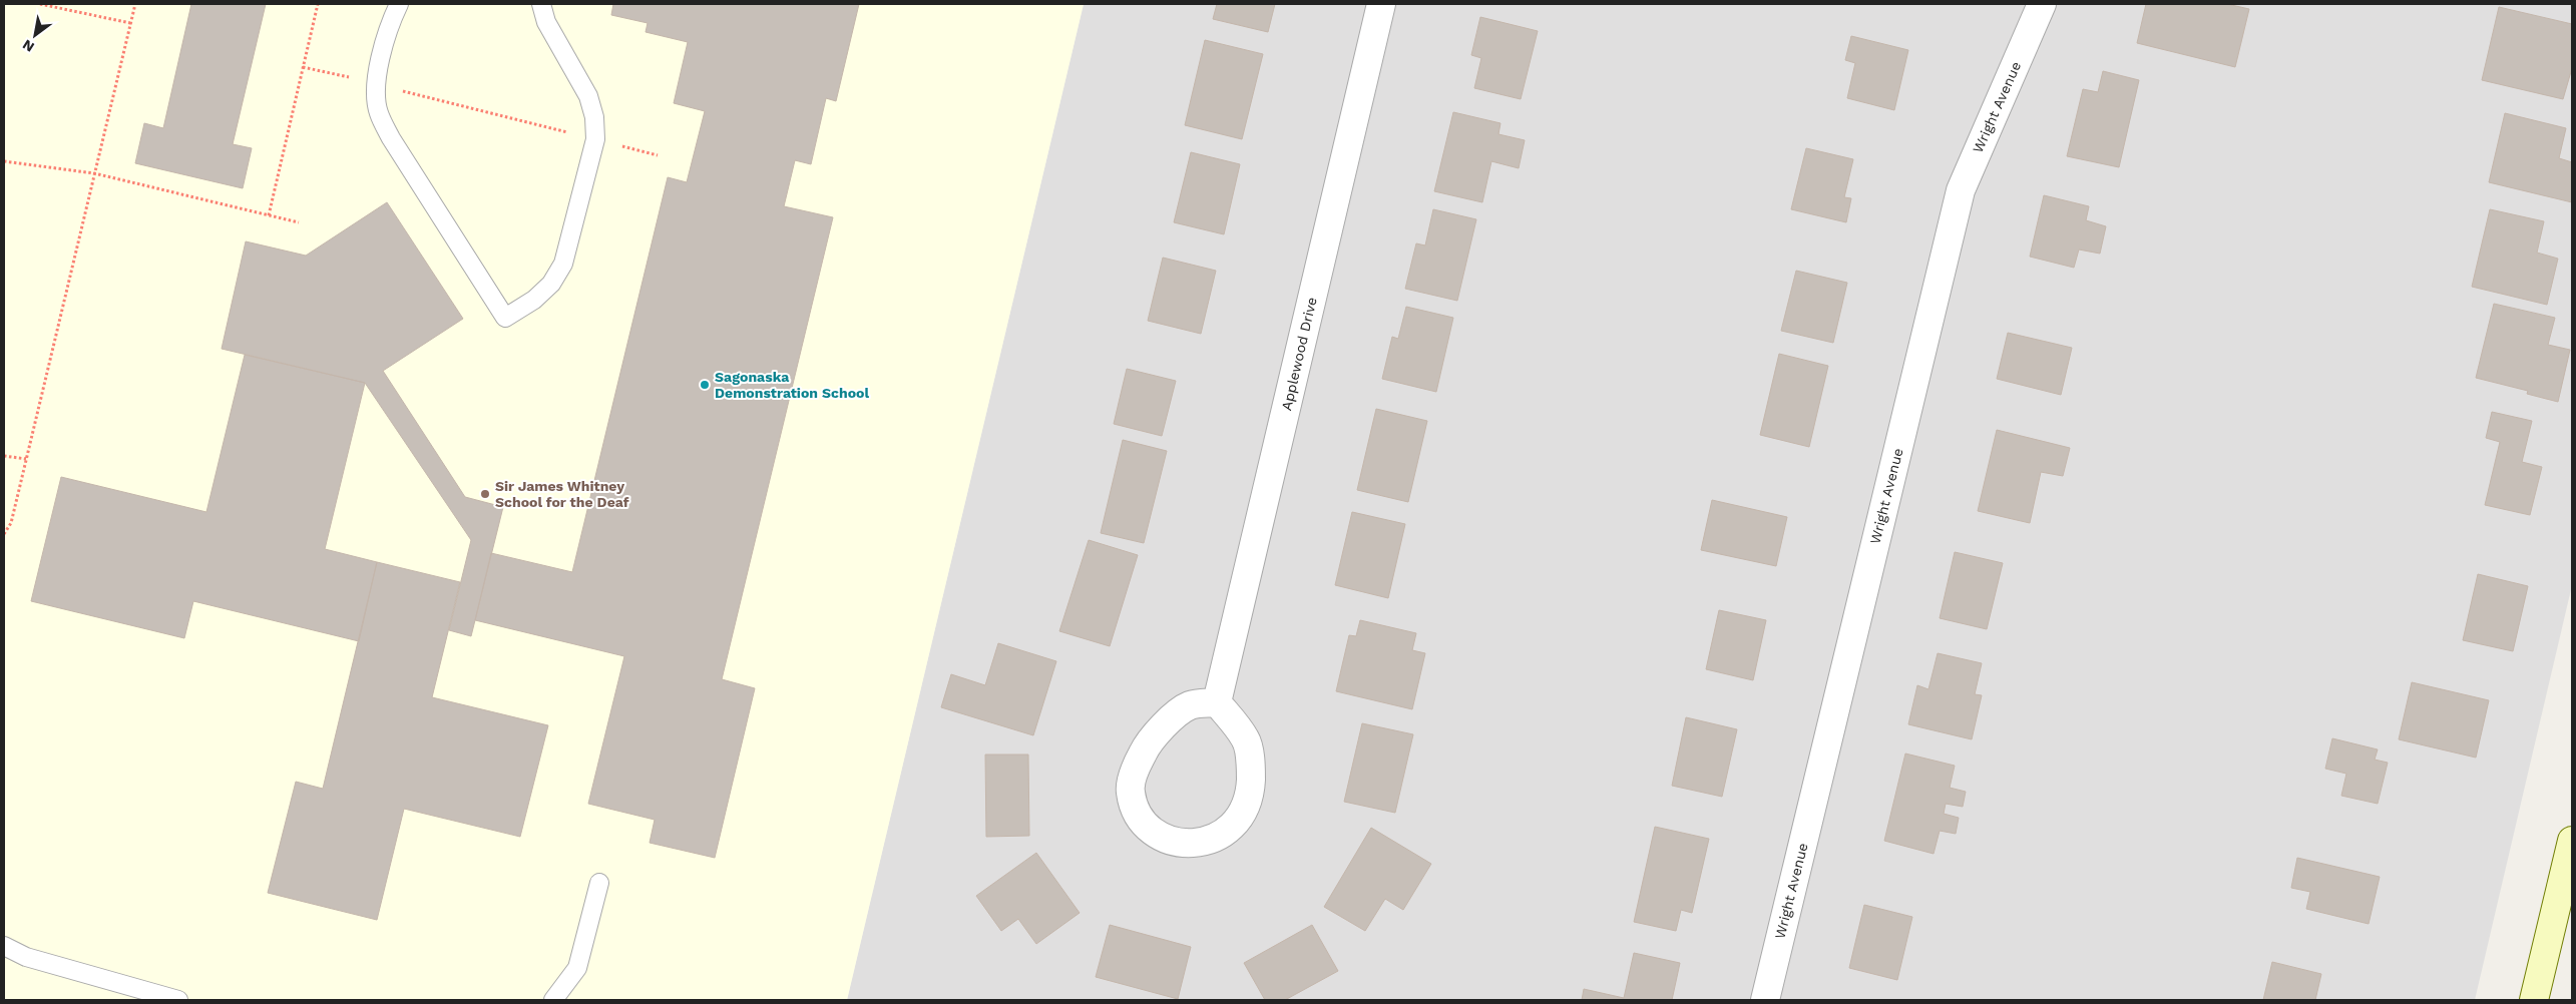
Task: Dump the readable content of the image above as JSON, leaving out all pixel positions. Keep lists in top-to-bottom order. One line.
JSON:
{"streets":{"street":["Wright Avenue","Applewood Drive"]},"places":["Sagonaska Demonstration School","Sir James Whitney School for the Deaf"],"north":"bottom left"}
